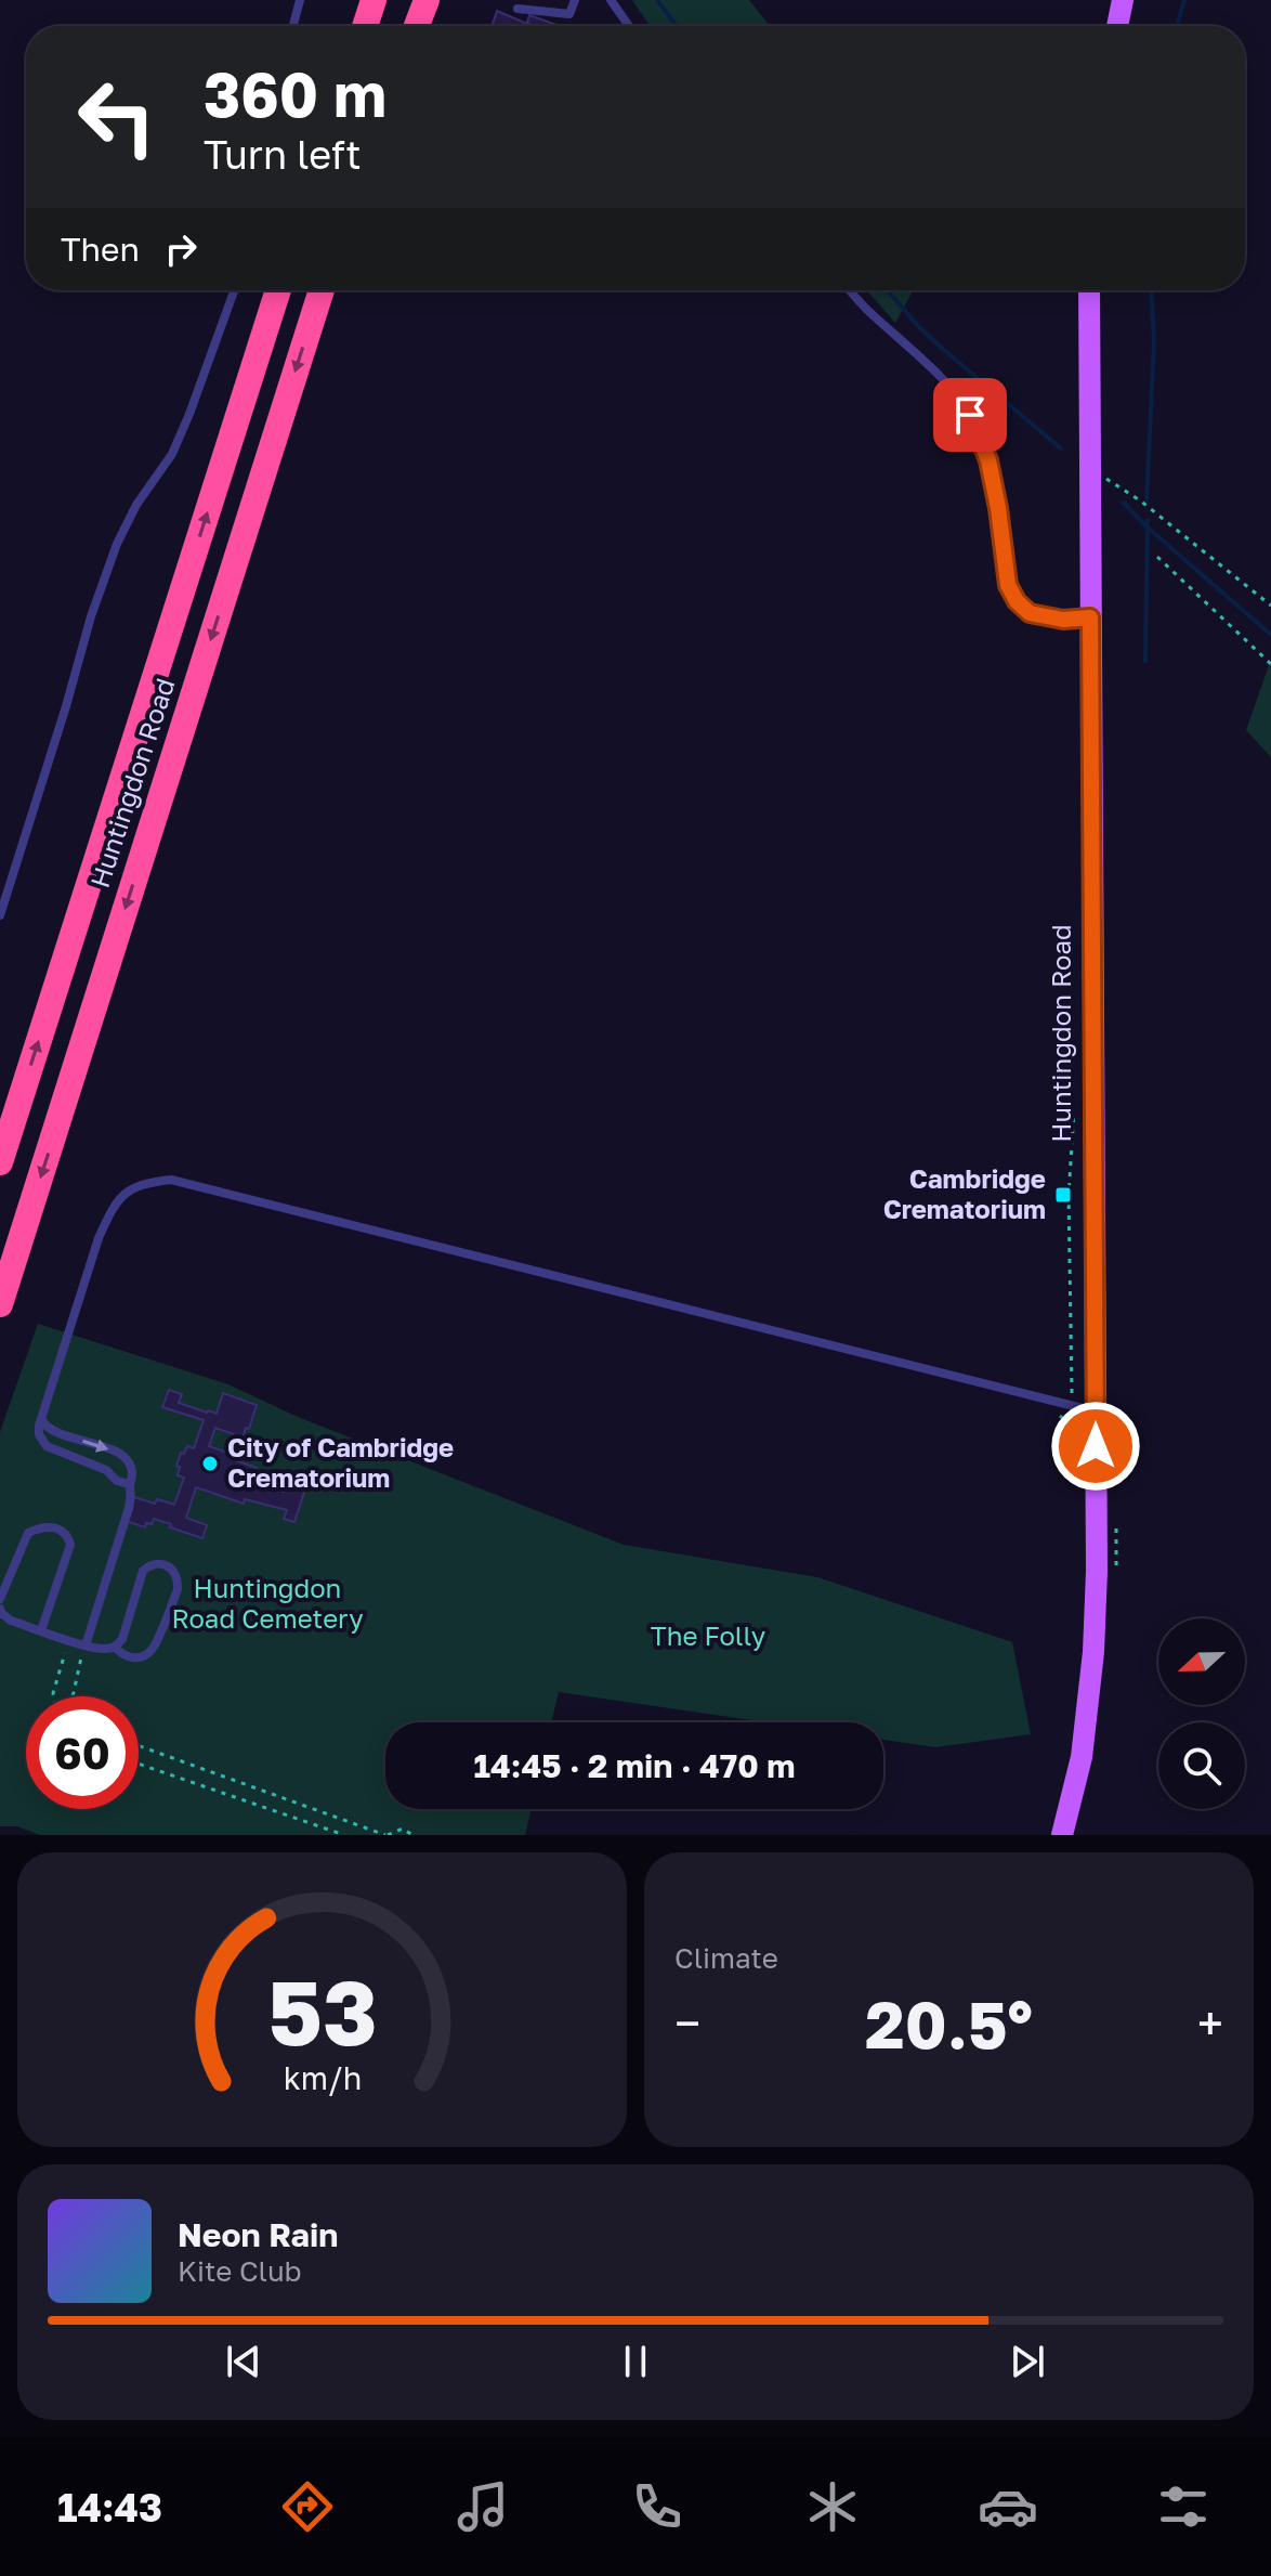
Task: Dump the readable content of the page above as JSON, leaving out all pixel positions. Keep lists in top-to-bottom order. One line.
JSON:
{"streets":{"highway":["Huntingdon Road"]},"parks":["Huntingdon Road Cemetery","The Folly"],"places":{"transit":["Cambridge Crematorium"],"other":["City of Cambridge Crematorium"]},"north":"left","page":{"turn":["360 m","Turn left"],"then":"Then","limit":"60","trip":"14:45 · 2 min · 470 m","tile":"Climate","heat":["−","20.5°","+"],"song":["Neon Rain","Kite Club"],"tabs":"14:43","gauge":["53","km/h"]}}
